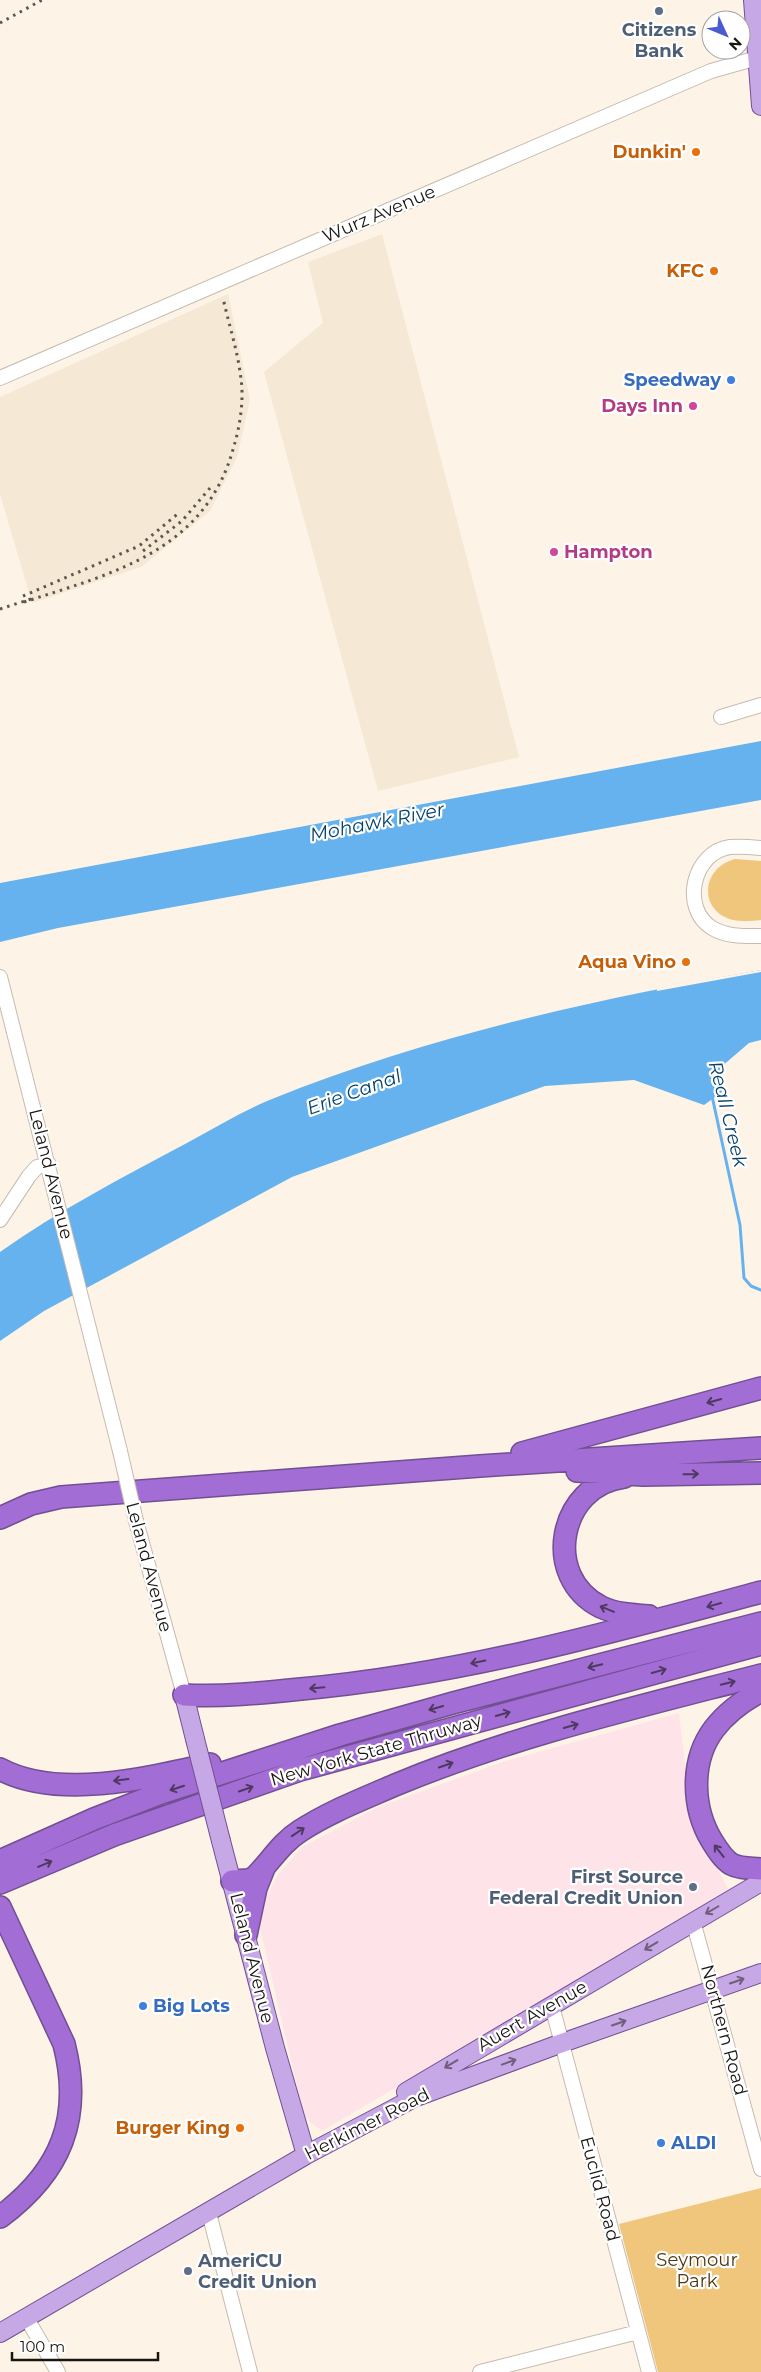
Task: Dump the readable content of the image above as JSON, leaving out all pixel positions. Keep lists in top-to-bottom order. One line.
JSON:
{"streets":{"highway":["New York State Thruway"],"main road":["Leland Avenue","Auert Avenue","Herkimer Road"],"street":["Wurz Avenue","Northern Road","Euclid Road"]},"crossings":[["Leland Avenue","Auert Avenue"],["Leland Avenue","Herkimer Road"],["Auert Avenue","Northern Road"],["Auert Avenue","Herkimer Road"],["Auert Avenue","Euclid Road"],["Northern Road","Herkimer Road"],["Herkimer Road","Euclid Road"]],"one_way":["Auert Avenue","Herkimer Road"],"water":["Mohawk River","Erie Canal","Reall Creek"],"parks":["Seymour Park"],"places":["Citizens Bank","Dunkin'","KFC","Speedway","Days Inn","Hampton","Aqua Vino","First Source Federal Credit Union","Big Lots","Burger King","ALDI","AmeriCU Credit Union"],"scale_bar":"100 m","north":"bottom right"}
